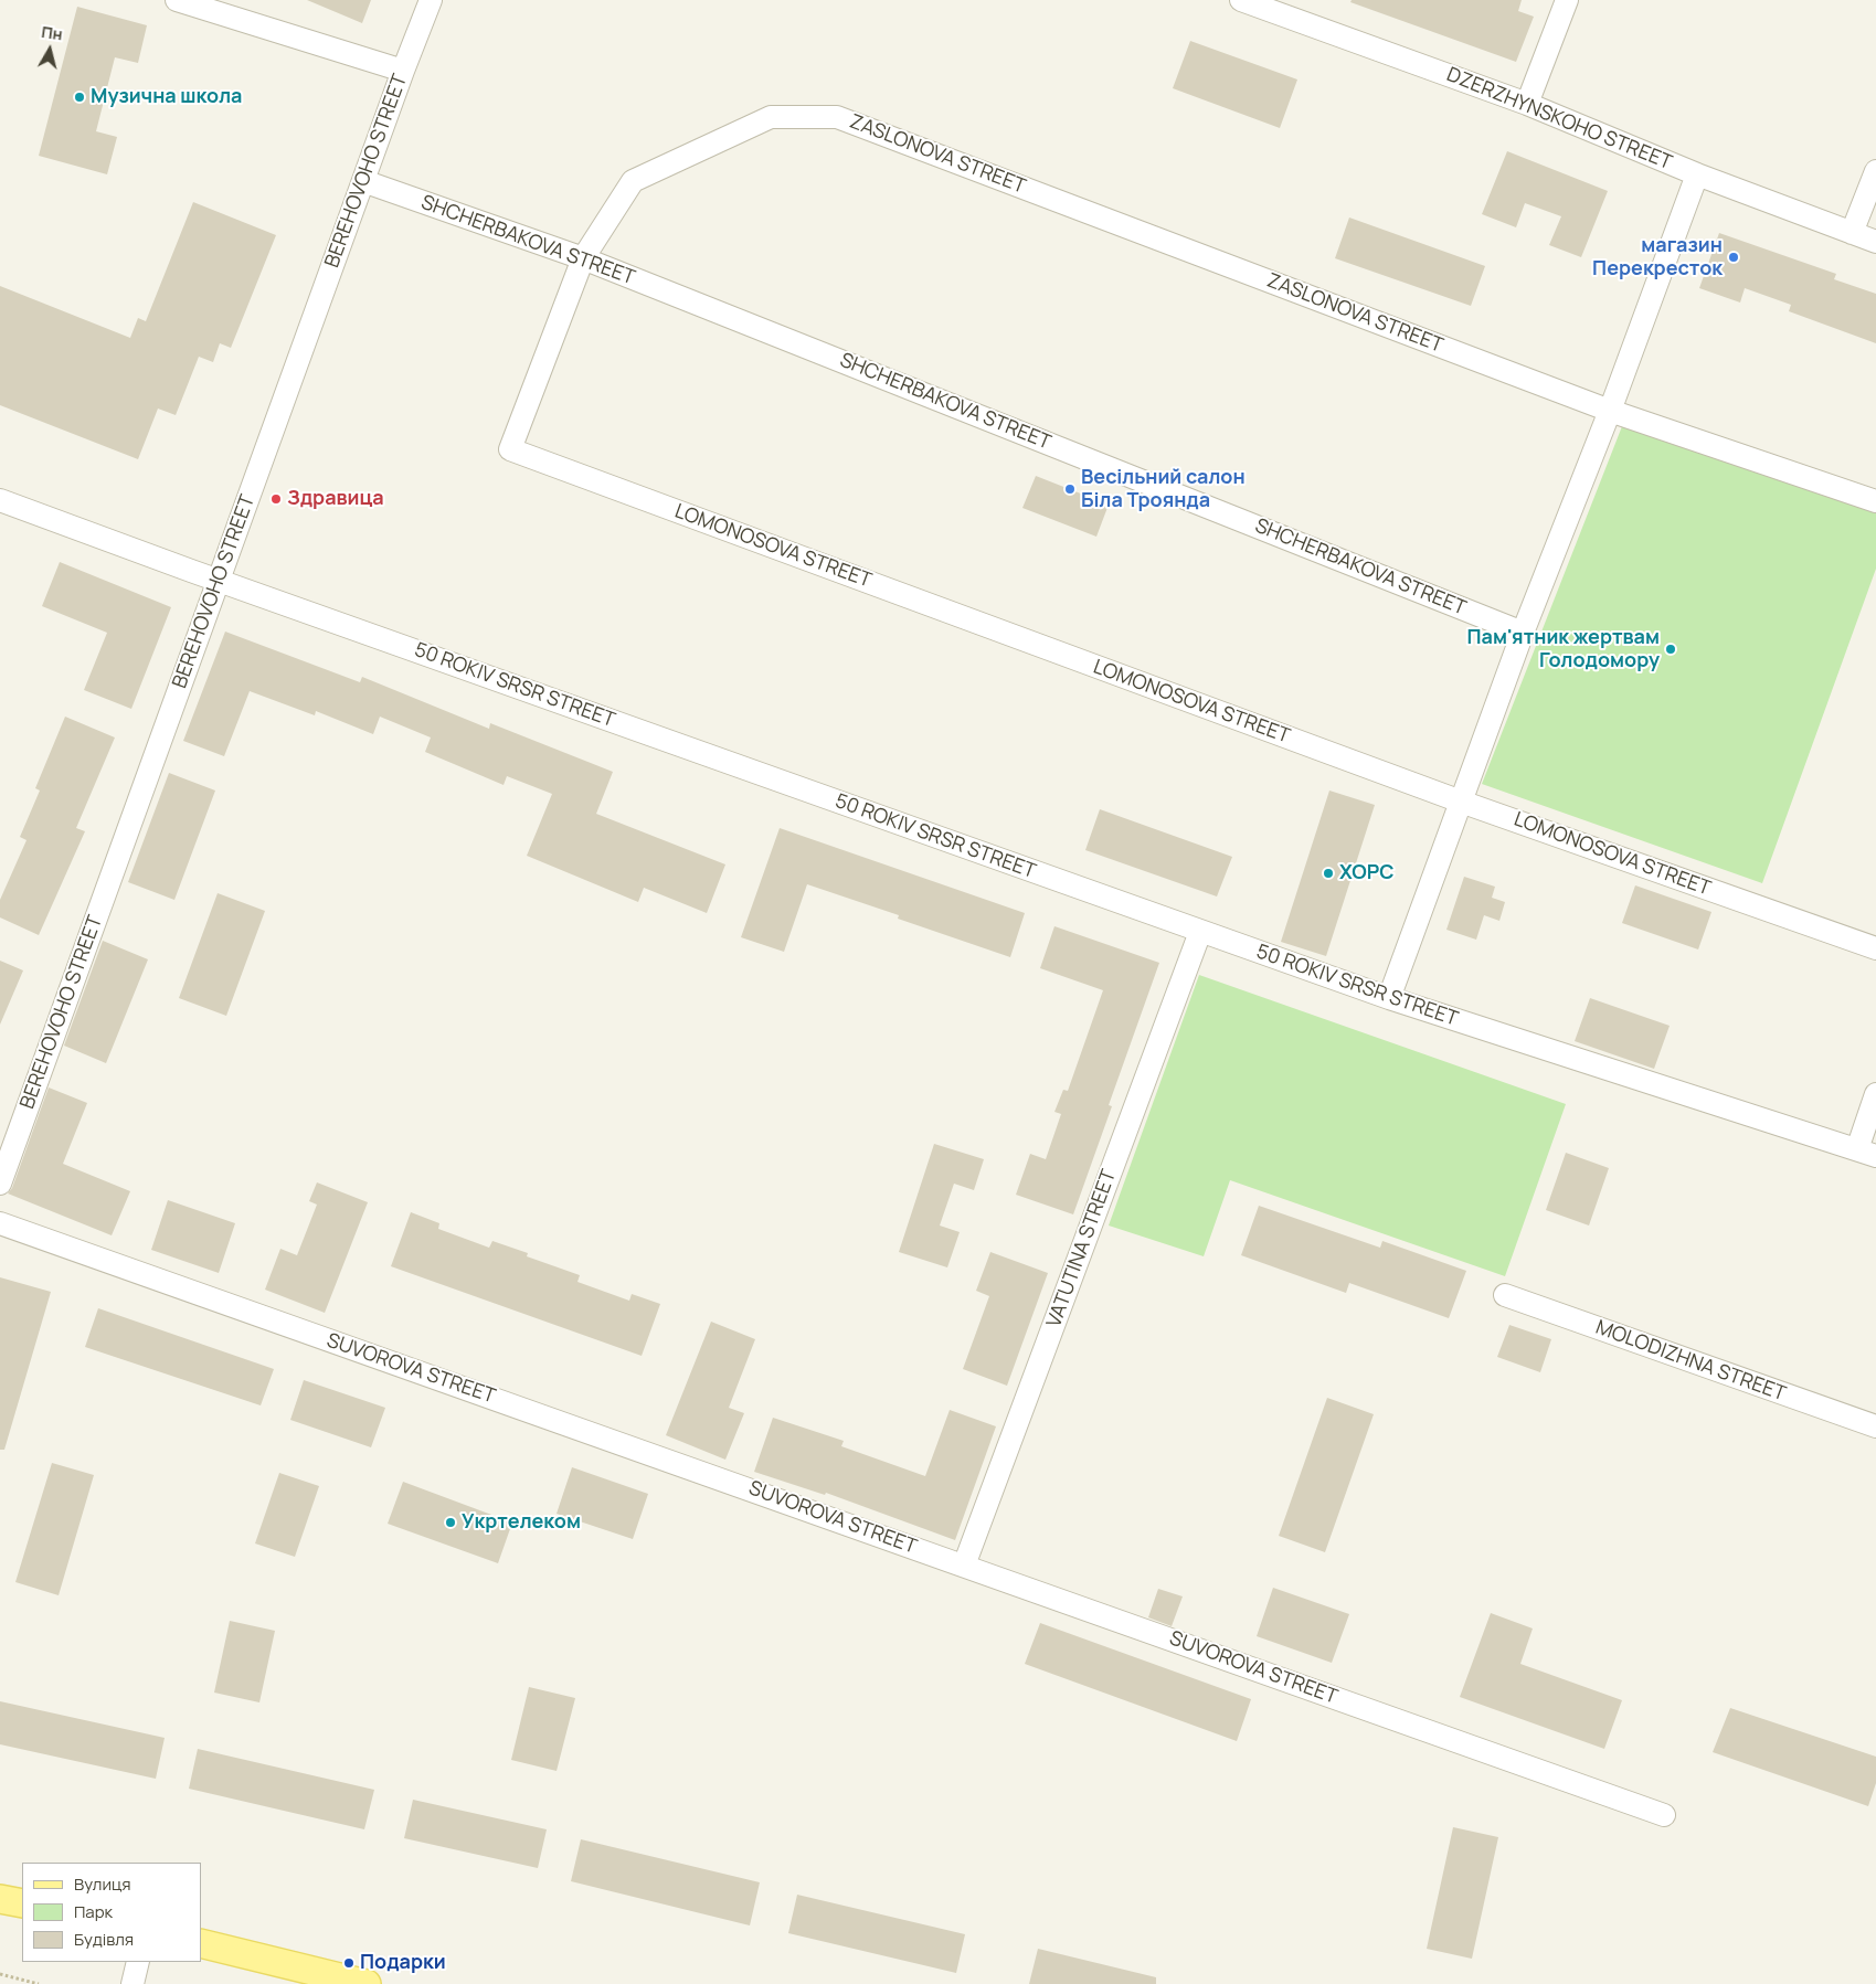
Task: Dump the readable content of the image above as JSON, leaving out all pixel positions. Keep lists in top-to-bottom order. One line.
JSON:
{"streets":{"street":["DZERZHYNSKOHO STREET","ZASLONOVA STREET","BEREHOVOHO STREET","SHCHERBAKOVA STREET","LOMONOSOVA STREET","50 ROKIV SRSR STREET","VATUTINA STREET","MOLODIZHNA STREET","SUVOROVA STREET"]},"crossings":[["ZASLONOVA STREET","SHCHERBAKOVA STREET"],["ZASLONOVA STREET","LOMONOSOVA STREET"],["BEREHOVOHO STREET","SHCHERBAKOVA STREET"],["BEREHOVOHO STREET","50 ROKIV SRSR STREET"],["SHCHERBAKOVA STREET","LOMONOSOVA STREET"],["50 ROKIV SRSR STREET","VATUTINA STREET"],["VATUTINA STREET","SUVOROVA STREET"]],"places":["Музична школа","магазин Перекресток","Весільний салон Біла Троянда","Здравица","Пам'ятник жертвам Голодомору","ХОРС","Укртелеком","Подарки"],"legend":["Вулиця","Парк","Будівля"],"north":"top"}
